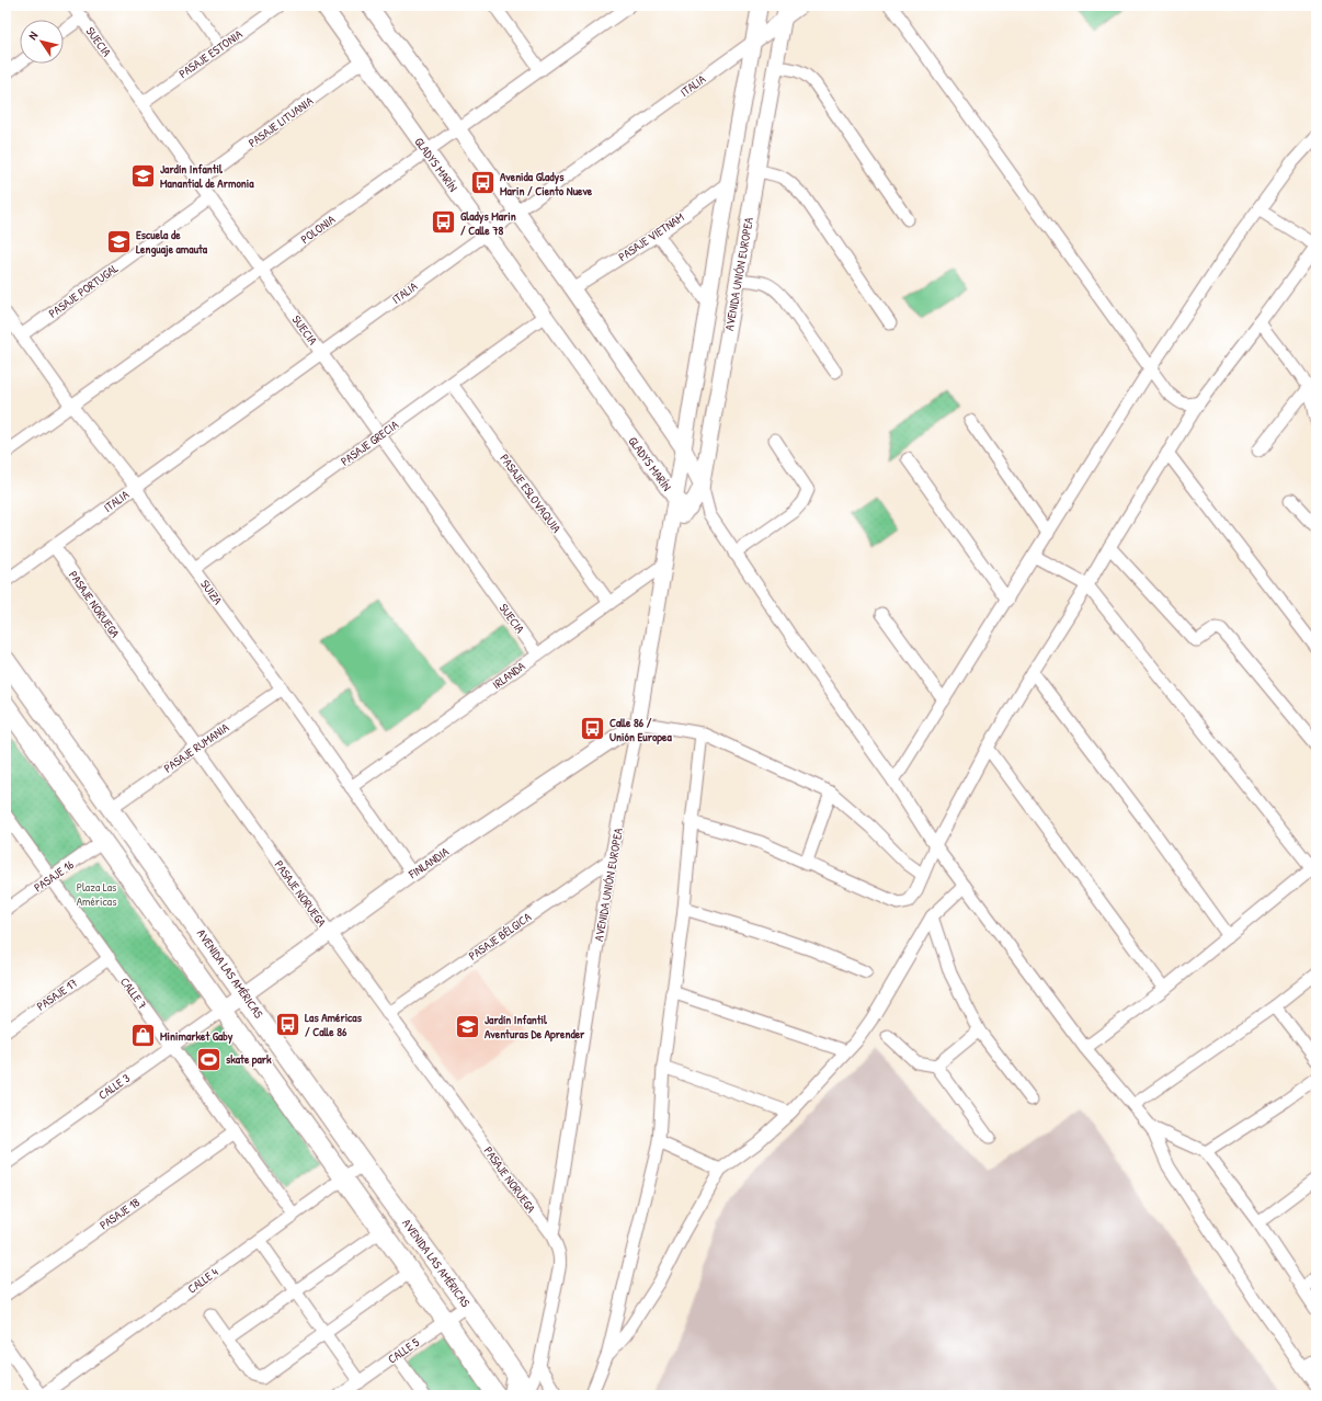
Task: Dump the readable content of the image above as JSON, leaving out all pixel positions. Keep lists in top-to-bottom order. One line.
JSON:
{"streets":{"main road":["AVENIDA LAS AMÉRICAS"],"street":["SUECIA","PASAJE ESTONIA","ITALIA","PASAJE LITUANIA","GLADYS MARÍN","POLONIA","PASAJE VIETNAM","AVENIDA UNIÓN EUROPEA","PASAJE PORTUGAL","PASAJE GRECIA","PASAJE ESLOVAQUIA","SUIZA","PASAJE NORUEGA","IRLANDA","PASAJE RUMANIA","FINLANDIA","PASAJE 16","PASAJE BÉLGICA","CALLE 7","PASAJE 17","CALLE 3","PASAJE 18","CALLE 4","CALLE 5"]},"crossings":[["SUECIA","PASAJE ESTONIA"],["SUECIA","ITALIA"],["SUECIA","PASAJE LITUANIA"],["SUECIA","POLONIA"],["SUECIA","PASAJE PORTUGAL"],["SUECIA","PASAJE GRECIA"],["SUECIA","IRLANDA"],["ITALIA","GLADYS MARÍN"],["ITALIA","AVENIDA UNIÓN EUROPEA"],["ITALIA","SUIZA"],["ITALIA","PASAJE NORUEGA"],["PASAJE LITUANIA","GLADYS MARÍN"],["GLADYS MARÍN","POLONIA"],["GLADYS MARÍN","AVENIDA UNIÓN EUROPEA"],["GLADYS MARÍN","PASAJE GRECIA"],["POLONIA","SUIZA"],["PASAJE VIETNAM","AVENIDA UNIÓN EUROPEA"],["AVENIDA UNIÓN EUROPEA","PASAJE NORUEGA"],["AVENIDA UNIÓN EUROPEA","IRLANDA"],["AVENIDA UNIÓN EUROPEA","FINLANDIA"],["AVENIDA UNIÓN EUROPEA","PASAJE BÉLGICA"],["PASAJE PORTUGAL","SUIZA"],["PASAJE GRECIA","PASAJE ESLOVAQUIA"],["PASAJE GRECIA","SUIZA"],["PASAJE ESLOVAQUIA","IRLANDA"],["SUIZA","IRLANDA"],["SUIZA","PASAJE RUMANIA"],["SUIZA","FINLANDIA"],["PASAJE NORUEGA","PASAJE RUMANIA"],["PASAJE NORUEGA","FINLANDIA"],["PASAJE NORUEGA","PASAJE BÉLGICA"],["PASAJE NORUEGA","AVENIDA LAS AMÉRICAS"],["PASAJE RUMANIA","AVENIDA LAS AMÉRICAS"],["FINLANDIA","AVENIDA LAS AMÉRICAS"],["FINLANDIA","CALLE 3"],["PASAJE 16","CALLE 7"],["AVENIDA LAS AMÉRICAS","CALLE 4"],["AVENIDA LAS AMÉRICAS","CALLE 5"],["CALLE 7","PASAJE 17"],["CALLE 7","CALLE 3"],["CALLE 7","PASAJE 18"],["CALLE 7","CALLE 4"]],"parks":["Plaza Las Américas"],"places":{"school or university":["Jardín Infantil Manantial de Armonia","Escuela de Lenguaje amauta","Jardín Infantil Aventuras De Aprender"],"bus stop":["Avenida Gladys Marin / Ciento Nueve","Gladys Marin / Calle 78","Calle 86 / Unión Europea","Las Américas / Calle 86"],"shop":["Minimarket Gaby"],"sports":["skate park"]},"north":"top left"}
